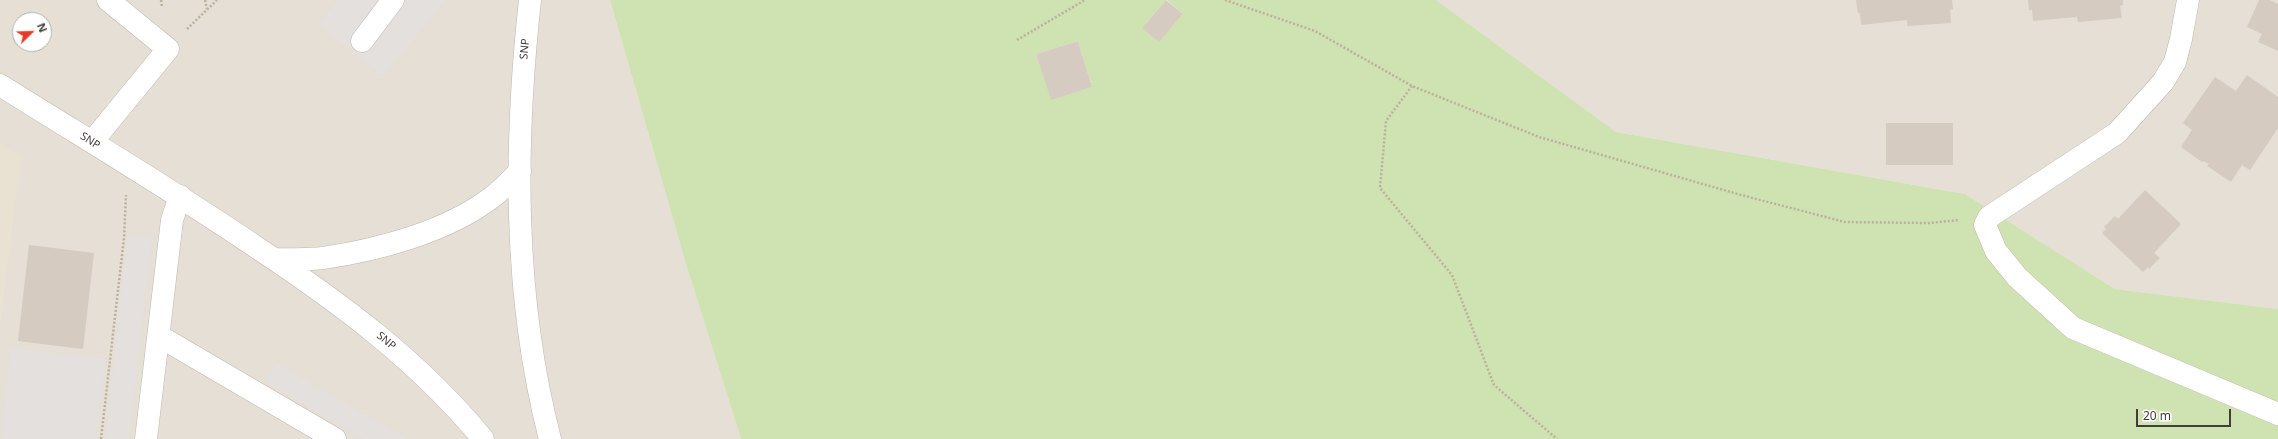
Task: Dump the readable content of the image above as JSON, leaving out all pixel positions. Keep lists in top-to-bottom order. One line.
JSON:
{"streets":{"street":["SNP"]},"scale_bar":"20 m","north":"top right"}
